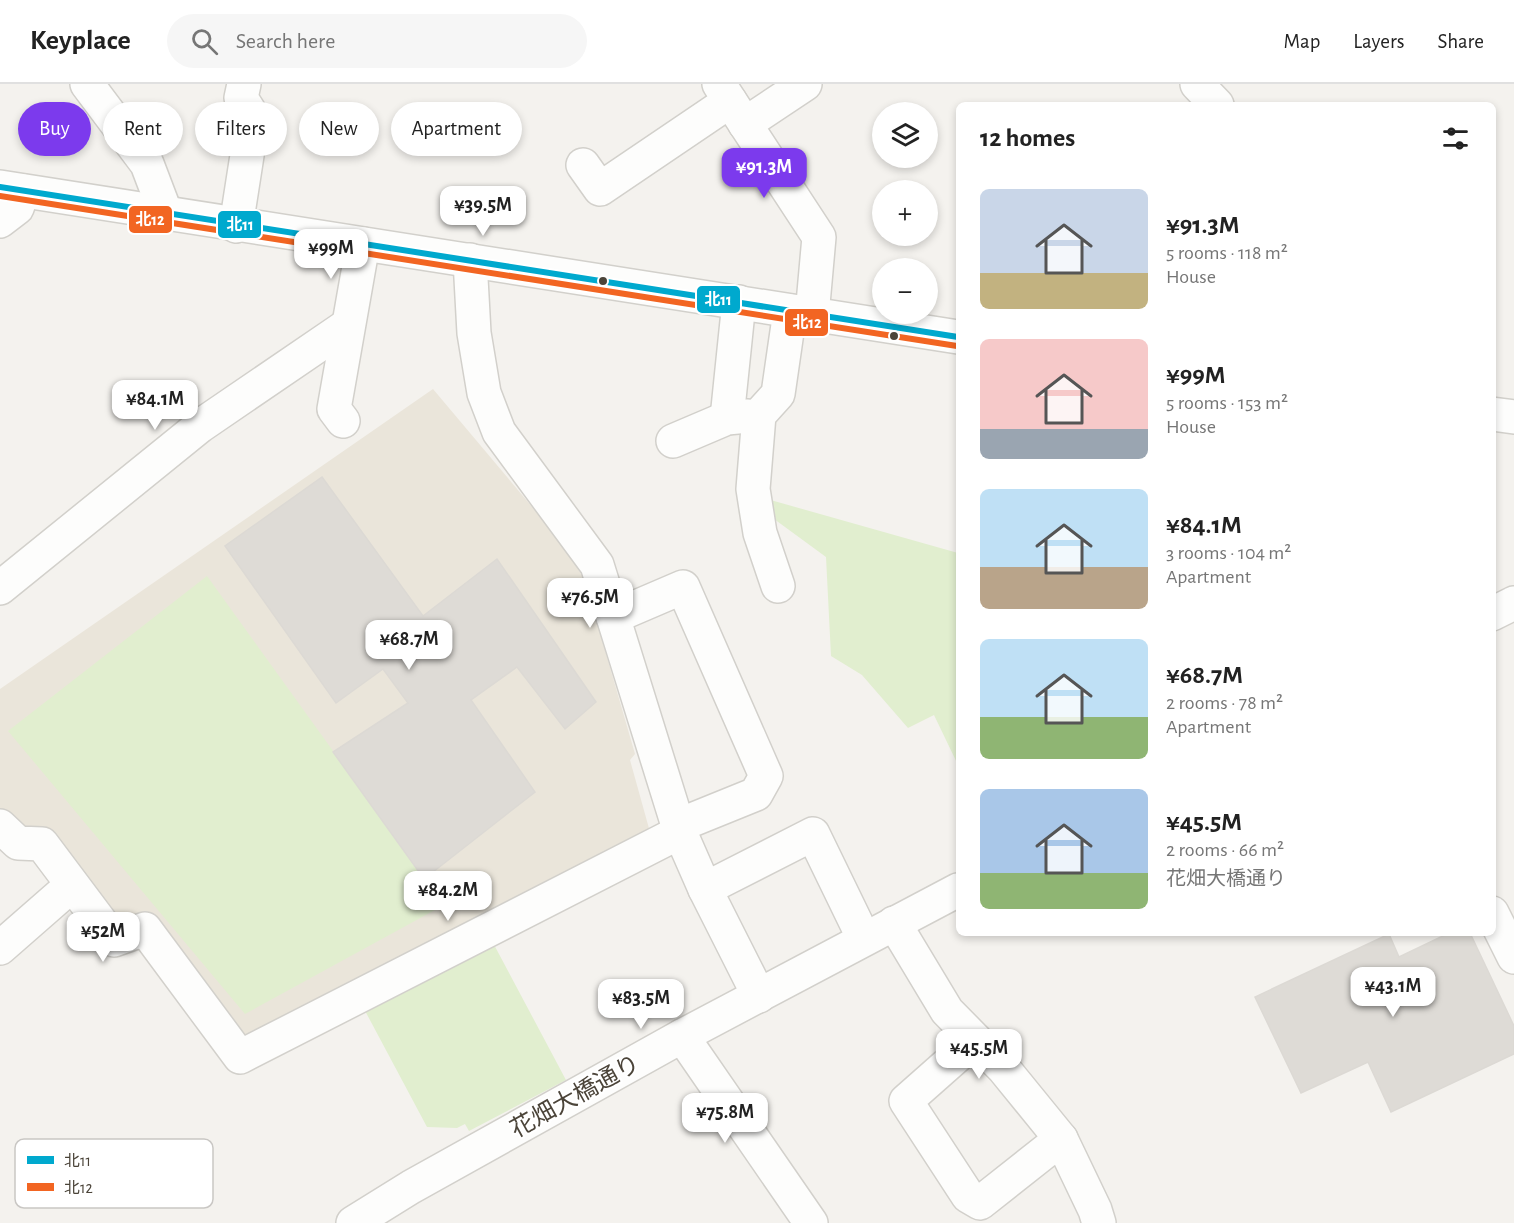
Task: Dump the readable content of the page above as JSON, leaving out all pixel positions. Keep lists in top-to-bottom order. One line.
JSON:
{"streets":{"street":["花畑大橋通り"]},"lines":["transit line 北11","transit line 北12"],"legend":["北11","北12"],"page":{"header":"Keyplace","search":"Search here","nav":["Map","Layers","Share"],"map_buttons":["+","−"],"chip":["Buy","Rent","Filters","New","Apartment"],"heading":"12 homes","price":["¥91.3M","¥39.5M","¥99M","¥84.1M","¥76.5M","¥68.7M","¥84.2M","¥52M","¥43.1M","¥83.5M","¥45.5M","¥75.8M"],"list":[{"name":"¥91.3M","note":"5 rooms · 118 m² · House"},{"name":"¥99M","note":"5 rooms · 153 m² · House"},{"name":"¥84.1M","note":"3 rooms · 104 m² · Apartment"},{"name":"¥68.7M","note":"2 rooms · 78 m² · Apartment"},{"name":"¥45.5M","note":"2 rooms · 66 m² · 花畑大橋通り"}]}}
